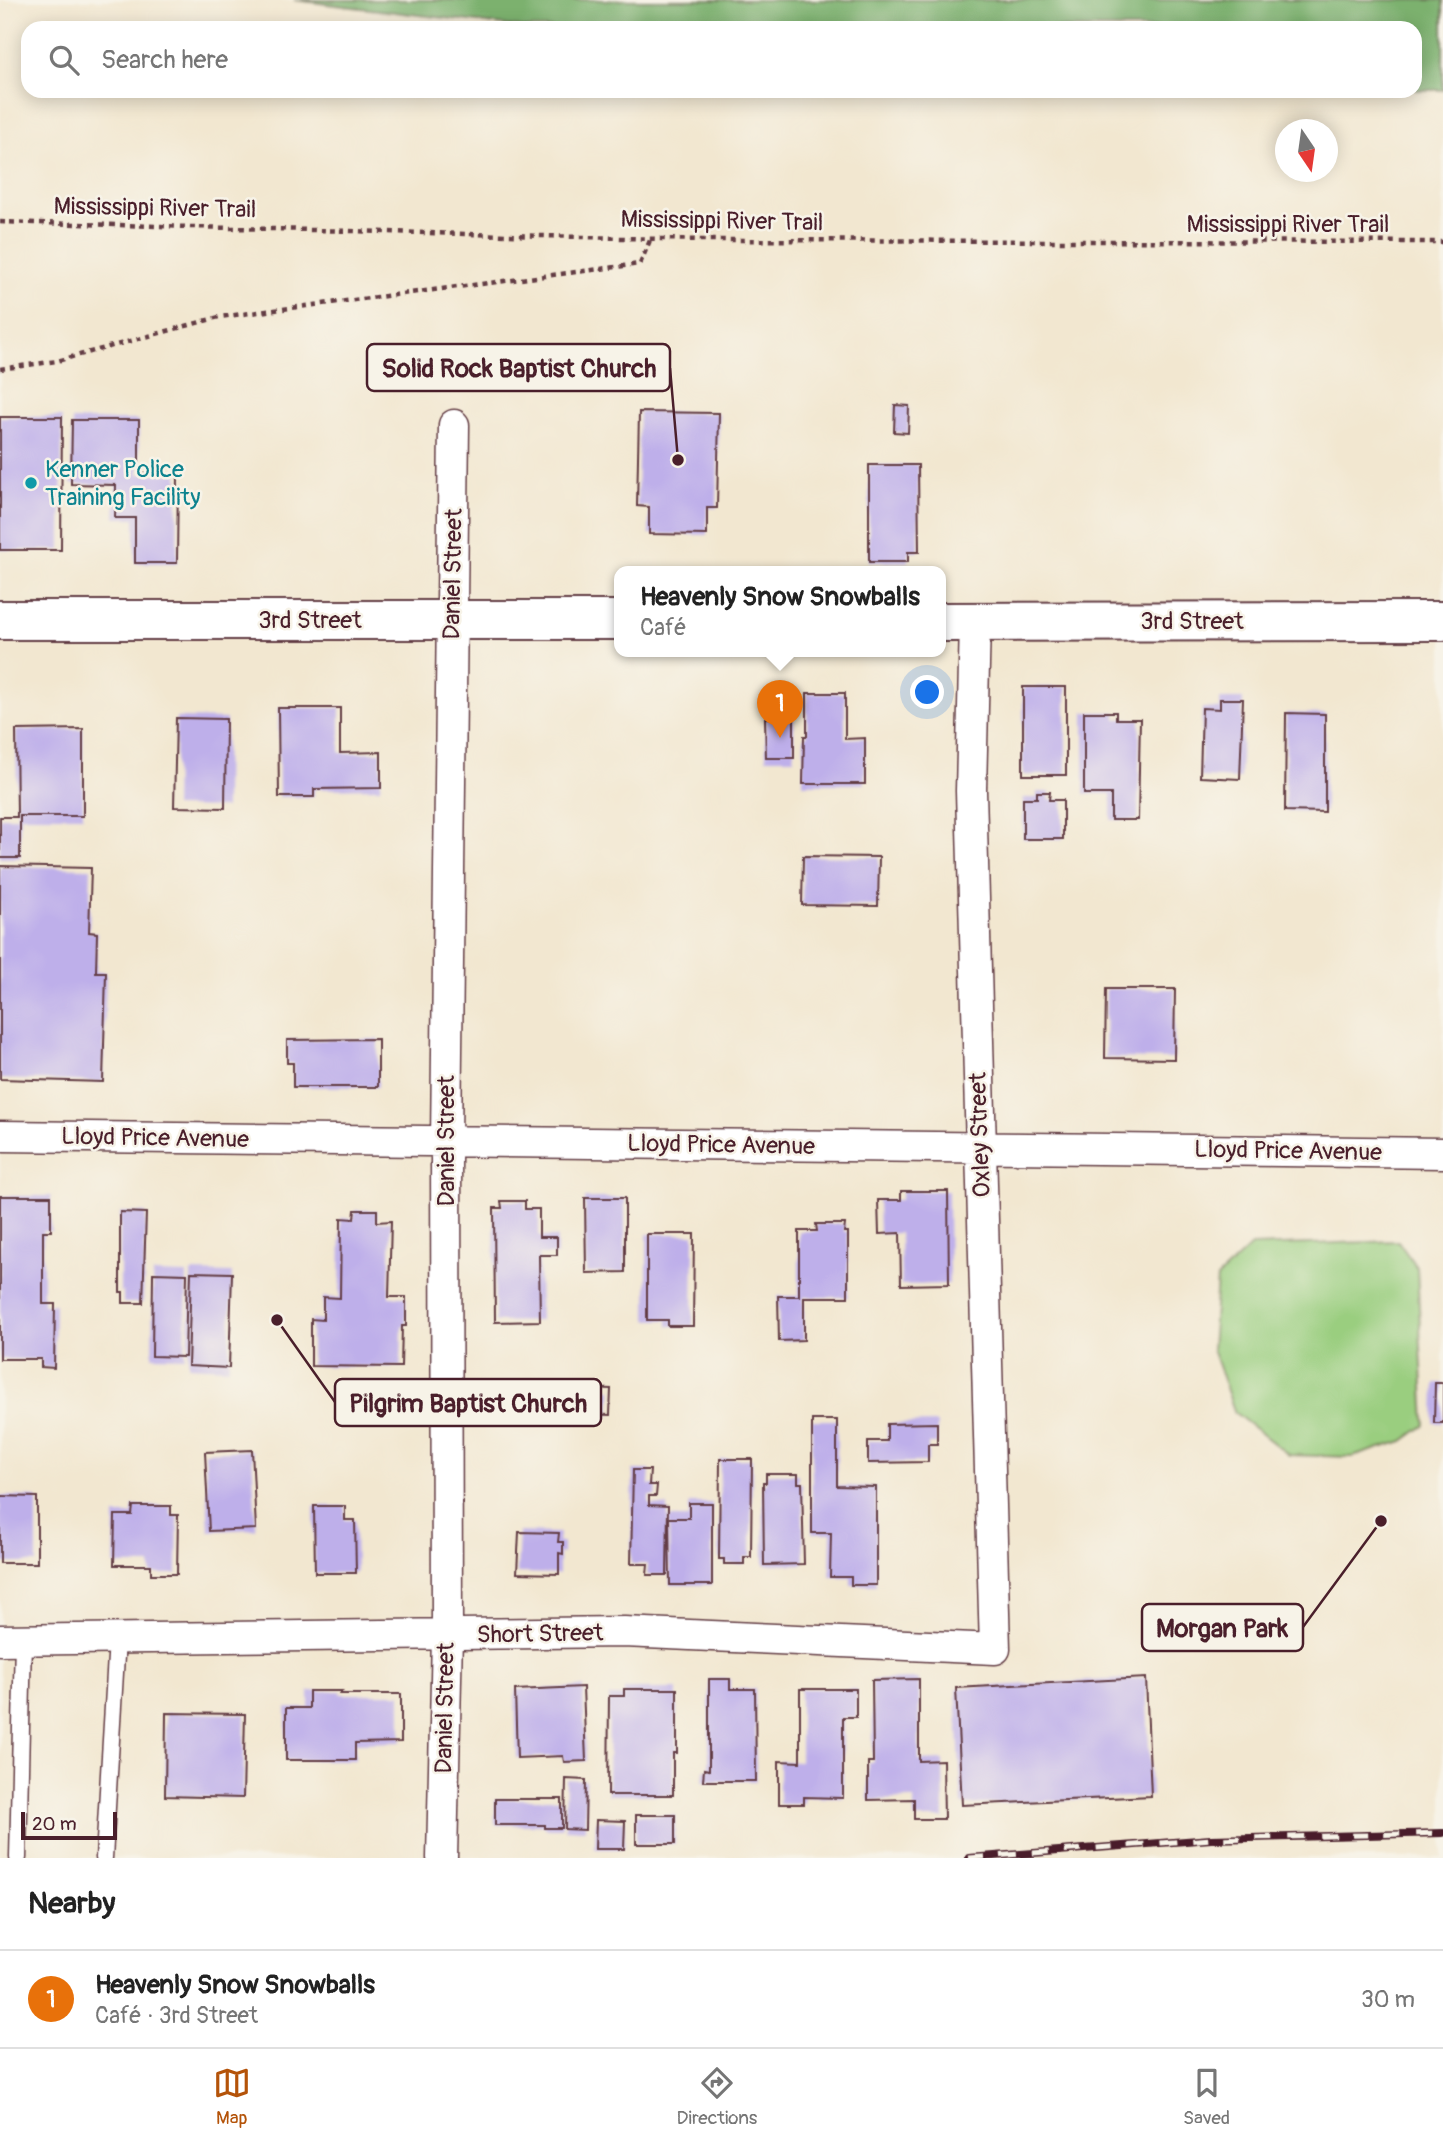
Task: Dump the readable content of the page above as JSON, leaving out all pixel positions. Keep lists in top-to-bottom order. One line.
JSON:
{"streets":{"main road":["3rd Street"],"street":["Daniel Street","Oxley Street","Lloyd Price Avenue","Short Street"],"path":["Mississippi River Trail"]},"crossings":[["Daniel Street","3rd Street"],["Daniel Street","Lloyd Price Avenue"],["Daniel Street","Short Street"],["3rd Street","Oxley Street"],["Oxley Street","Lloyd Price Avenue"],["Oxley Street","Short Street"]],"places":["Solid Rock Baptist Church","Kenner Police Training Facility","Pilgrim Baptist Church","Morgan Park"],"scale_bar":"20 m","north":"bottom","page":{"search":"Search here","popup":["Heavenly Snow Snowballs","Café"],"pins":"1","scale":"20 m","heading":"Nearby","list":[{"mark":"1","name":"Heavenly Snow Snowballs","note":"Café · 3rd Street","value":"30 m"}],"nav":["Map","Directions","Saved"]}}
